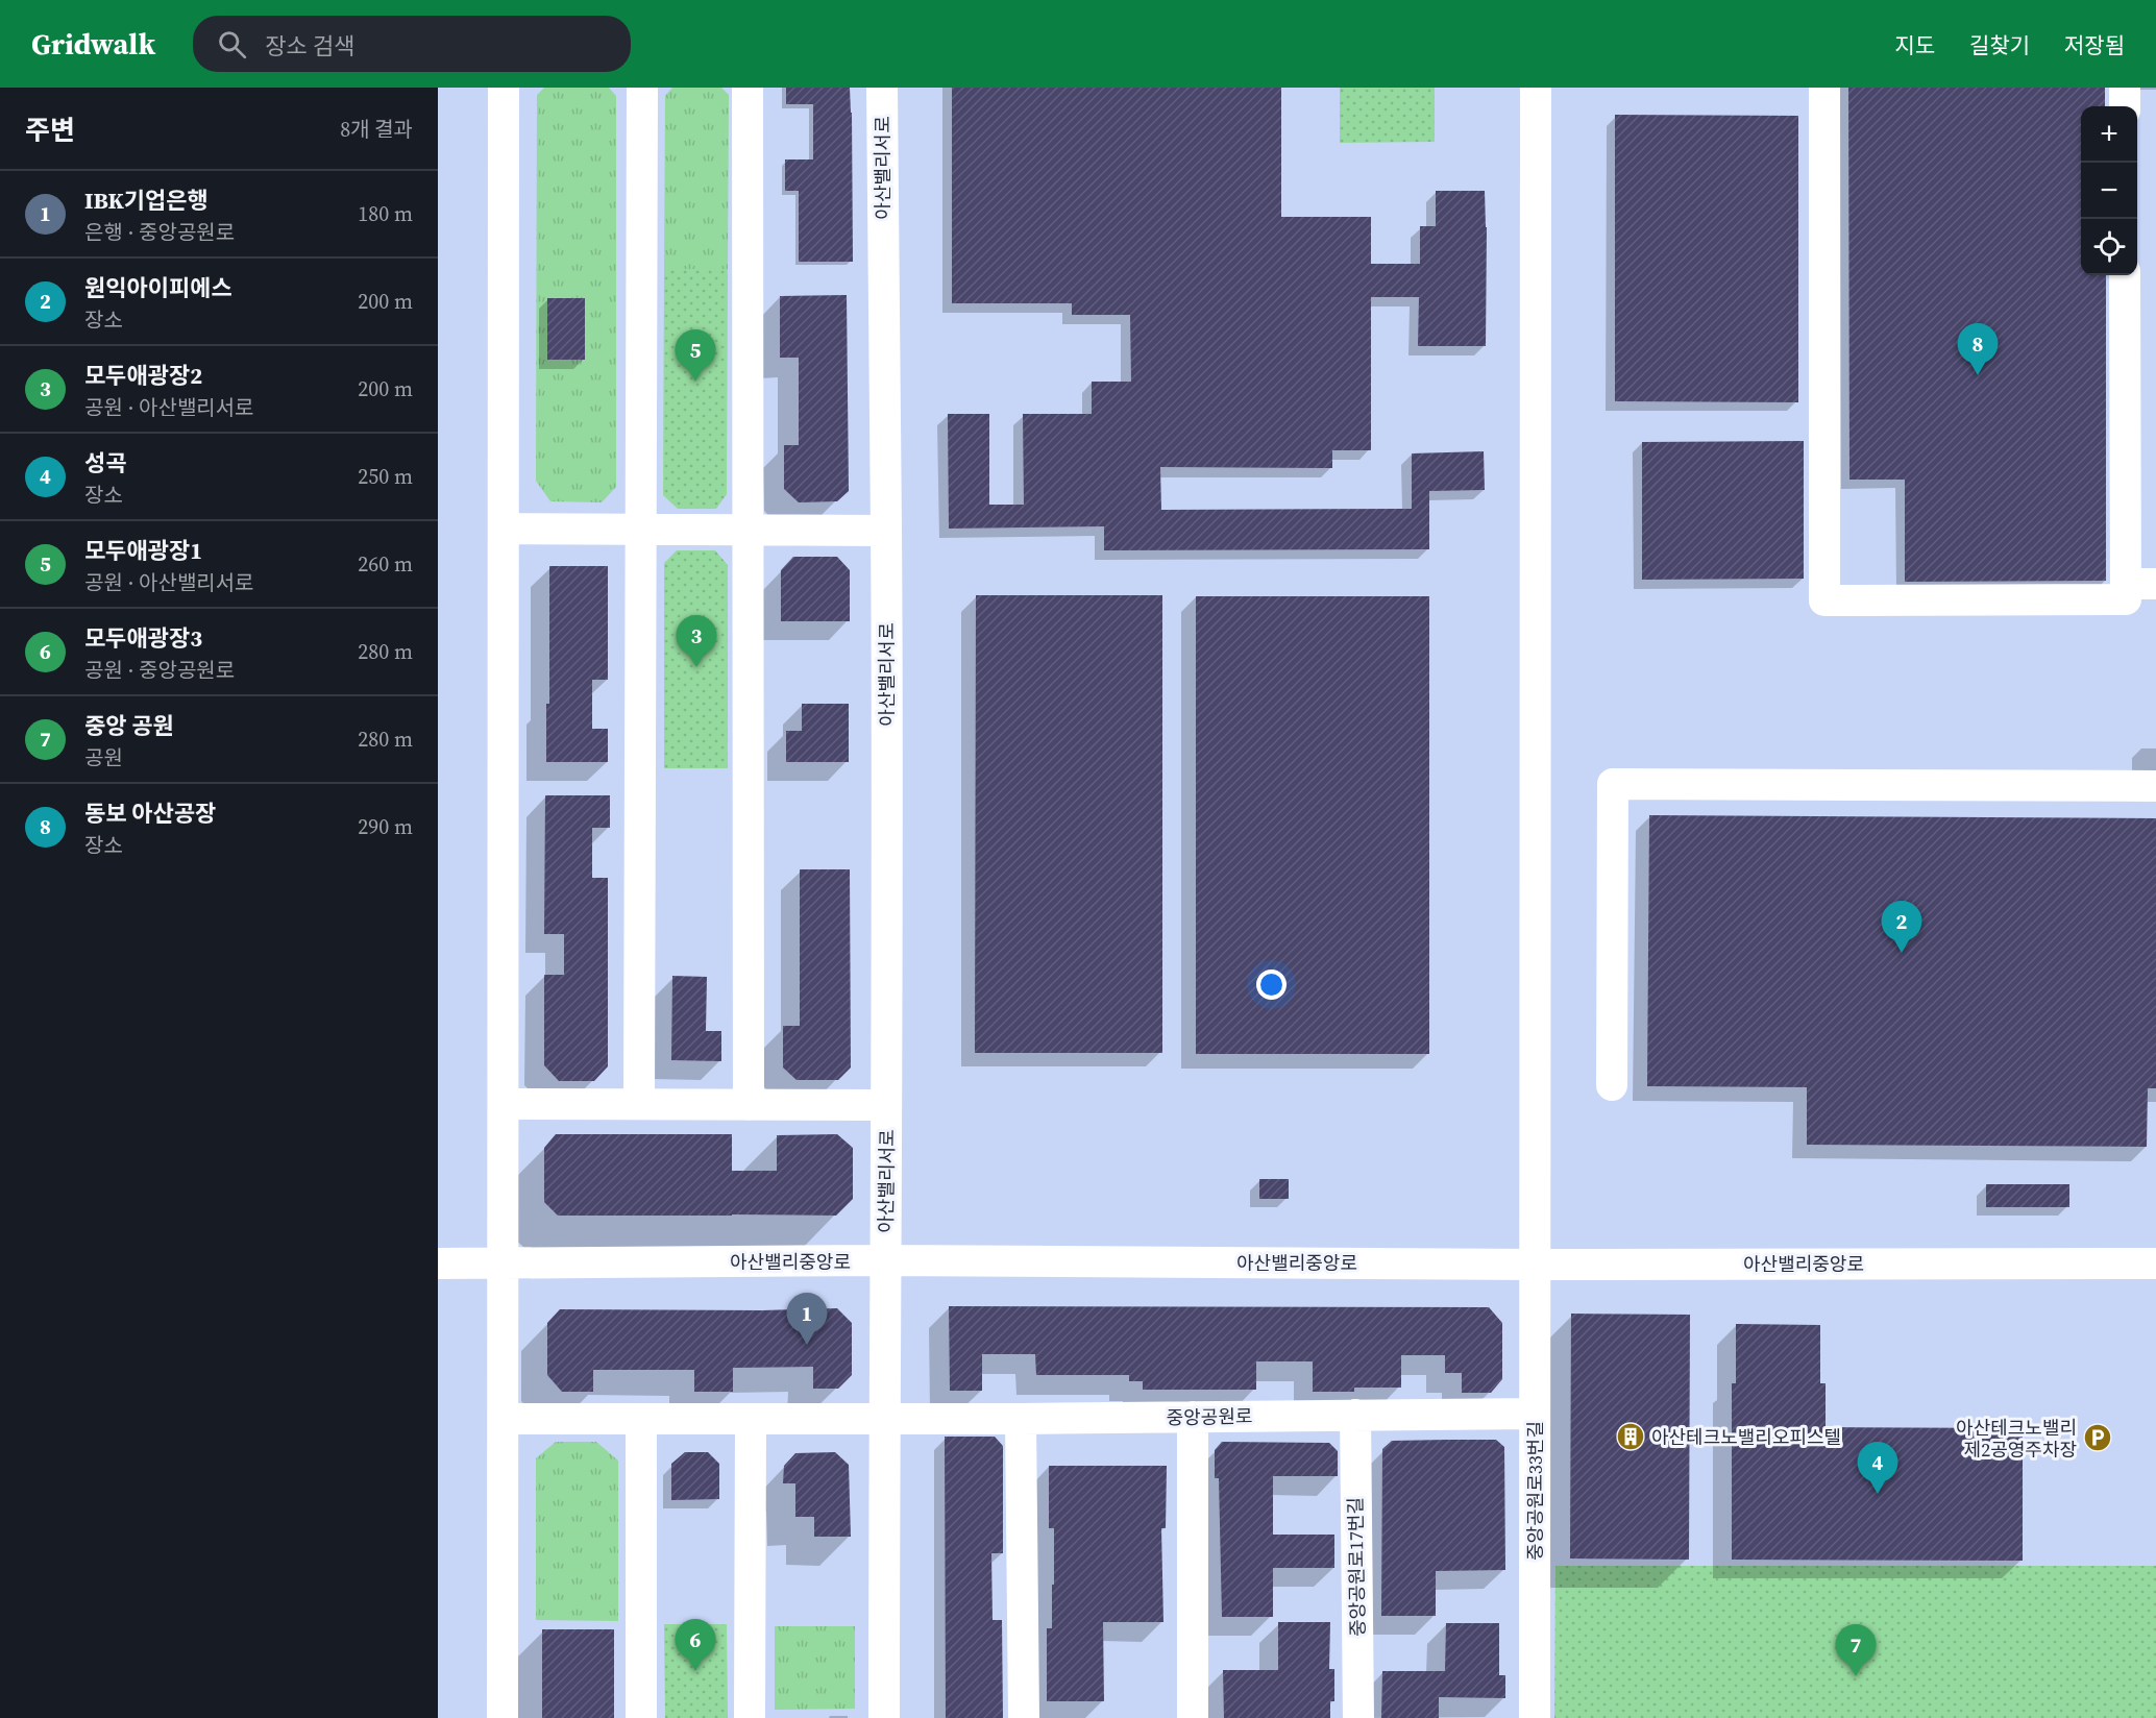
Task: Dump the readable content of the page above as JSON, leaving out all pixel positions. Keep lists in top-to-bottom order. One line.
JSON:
{"streets":{"street":["아산밸리서로","아산밸리중앙로","중앙공원로","중앙공원로33번길","중앙공원로17번길"]},"crossings":[["아산밸리서로","아산밸리중앙로"],["아산밸리중앙로","중앙공원로33번길"],["중앙공원로","중앙공원로33번길"],["중앙공원로","중앙공원로17번길"]],"places":{"building":["아산테크노밸리오피스텔"],"parking":["아산테크노밸리 제2공영주차장"]},"page":{"header":"Gridwalk","search":"장소 검색","nav":["지도","길찾기","저장됨"],"heading":["주변","8개 결과"],"map_buttons":["+","−"],"list":[{"mark":"1","name":"IBK기업은행","note":"은행 · 중앙공원로","value":"180 m"},{"mark":"2","name":"원익아이피에스","note":"장소","value":"200 m"},{"mark":"3","name":"모두애광장2","note":"공원 · 아산밸리서로","value":"200 m"},{"mark":"4","name":"성곡","note":"장소","value":"250 m"},{"mark":"5","name":"모두애광장1","note":"공원 · 아산밸리서로","value":"260 m"},{"mark":"6","name":"모두애광장3","note":"공원 · 중앙공원로","value":"280 m"},{"mark":"7","name":"중앙 공원","note":"공원","value":"280 m"},{"mark":"8","name":"동보 아산공장","note":"장소","value":"290 m"}],"pins":["8","5","3","2","1","4","6","7"]}}
